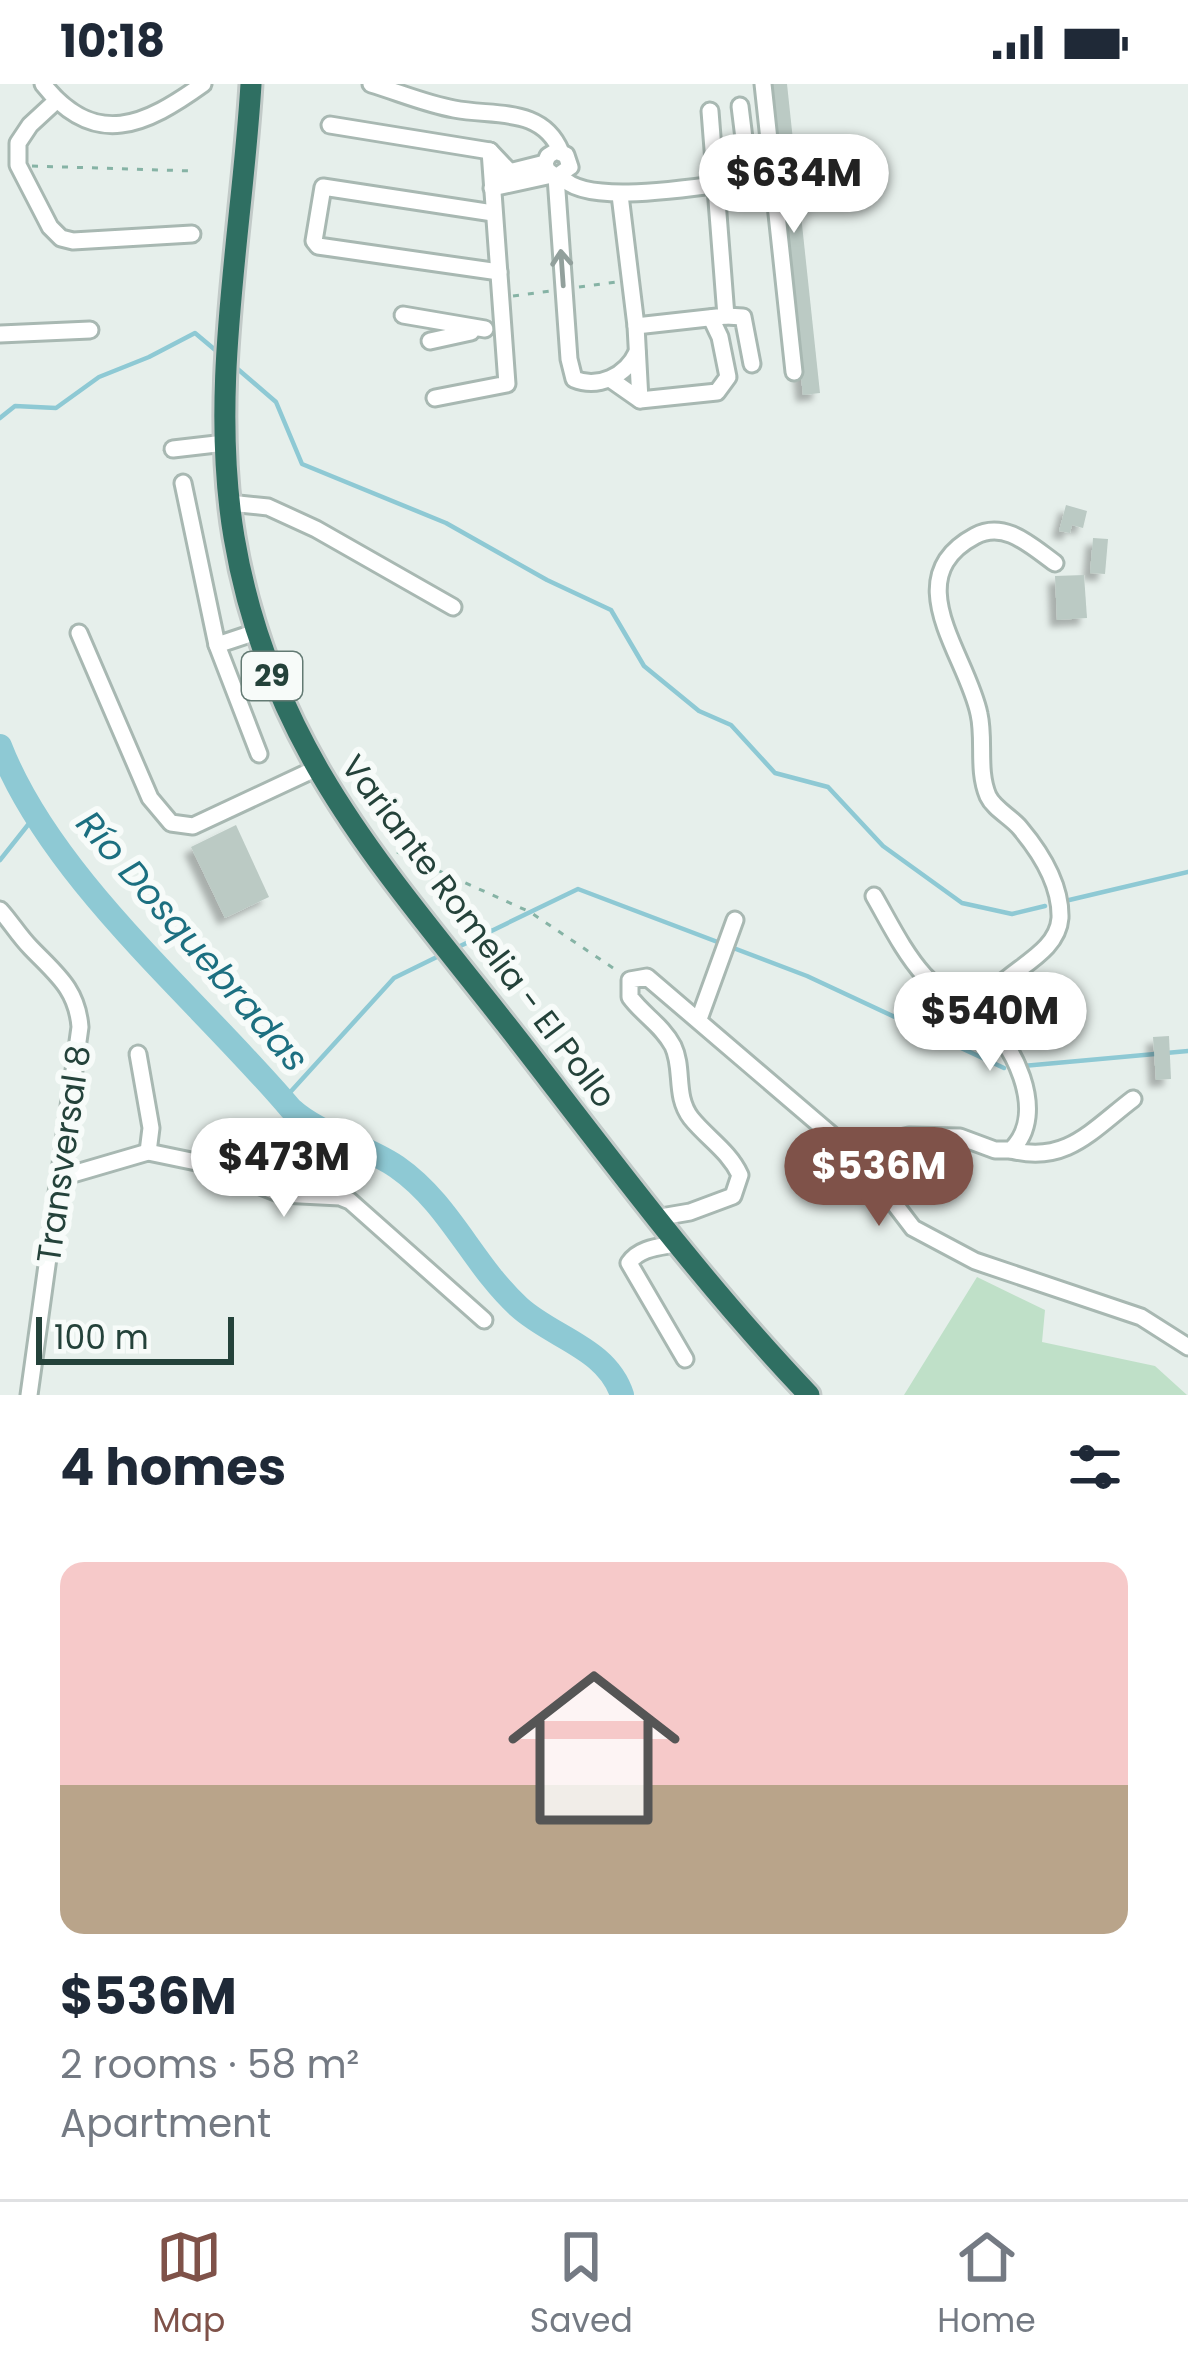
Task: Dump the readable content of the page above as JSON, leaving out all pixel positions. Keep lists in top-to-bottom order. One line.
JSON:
{"streets":{"highway":["29","Variante Romelia - El Pollo"],"street":["Transversal 8"]},"water":["Río Dosquebradas"],"scale_bar":"100 m","page":{"status":"10:18","price":["$634M","$540M","$473M","$536M"],"scale":"100 m","heading":"4 homes","list":[{"name":"$536M","note":"2 rooms · 58 m² · Apartment"}],"tabs":["Map","Saved","Home"]}}
